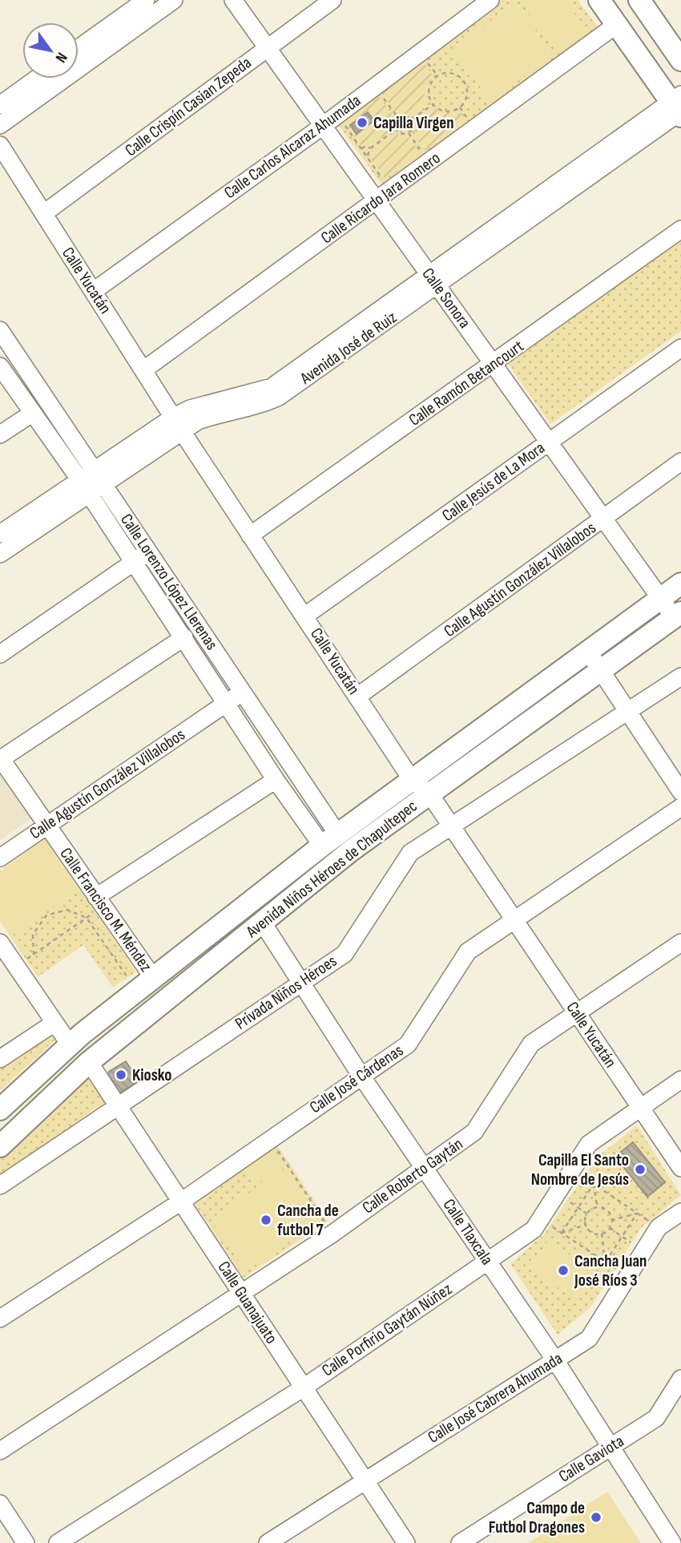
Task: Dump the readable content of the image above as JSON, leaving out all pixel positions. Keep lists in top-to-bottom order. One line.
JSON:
{"streets":{"main road":["Avenida Niños Héroes de Chapultepec"],"street":["Calle Crispín Casian Zepeda","Calle Carlos Alcaraz Ahumada","Calle Ricardo Jara Romero","Calle Yucatán","Calle Sonora","Avenida José de Ruiz","Calle Ramón Betancourt","Calle Jesús de La Mora","Calle Agustín González Villalobos","Calle Lorenzo López Llerenas","Calle Francisco M. Méndez","Privada Niños Héroes","Calle José Cárdenas","Calle Roberto Gaytán","Calle Tlaxcala","Calle Guanajuato","Calle Porfirio Gaytán Núñez","Calle José Cabrera Ahumada","Calle Gaviota"]},"crossings":[["Calle Crispín Casian Zepeda","Calle Yucatán"],["Calle Crispín Casian Zepeda","Calle Sonora"],["Calle Carlos Alcaraz Ahumada","Calle Yucatán"],["Calle Carlos Alcaraz Ahumada","Calle Sonora"],["Calle Ricardo Jara Romero","Calle Yucatán"],["Calle Ricardo Jara Romero","Calle Sonora"],["Calle Yucatán","Avenida José de Ruiz"],["Calle Yucatán","Calle Ramón Betancourt"],["Calle Yucatán","Calle Jesús de La Mora"],["Calle Yucatán","Calle Agustín González Villalobos"],["Calle Yucatán","Avenida Niños Héroes de Chapultepec"],["Calle Yucatán","Privada Niños Héroes"],["Calle Yucatán","Calle José Cárdenas"],["Calle Yucatán","Calle Roberto Gaytán"],["Calle Yucatán","Calle Porfirio Gaytán Núñez"],["Calle Sonora","Avenida José de Ruiz"],["Calle Sonora","Calle Ramón Betancourt"],["Calle Sonora","Calle Jesús de La Mora"],["Calle Sonora","Calle Agustín González Villalobos"],["Calle Sonora","Avenida Niños Héroes de Chapultepec"],["Avenida José de Ruiz","Calle Lorenzo López Llerenas"],["Calle Agustín González Villalobos","Calle Lorenzo López Llerenas"],["Calle Agustín González Villalobos","Calle Francisco M. Méndez"],["Calle Lorenzo López Llerenas","Avenida Niños Héroes de Chapultepec"],["Avenida Niños Héroes de Chapultepec","Calle Francisco M. Méndez"],["Avenida Niños Héroes de Chapultepec","Calle Tlaxcala"],["Avenida Niños Héroes de Chapultepec","Calle Guanajuato"],["Privada Niños Héroes","Calle Tlaxcala"],["Privada Niños Héroes","Calle Guanajuato"],["Calle José Cárdenas","Calle Tlaxcala"],["Calle José Cárdenas","Calle Guanajuato"],["Calle Roberto Gaytán","Calle Tlaxcala"],["Calle Roberto Gaytán","Calle Guanajuato"],["Calle Tlaxcala","Calle Porfirio Gaytán Núñez"],["Calle Tlaxcala","Calle José Cabrera Ahumada"],["Calle Tlaxcala","Calle Gaviota"],["Calle Guanajuato","Calle Porfirio Gaytán Núñez"],["Calle Guanajuato","Calle José Cabrera Ahumada"]],"places":["Capilla Virgen","Kiosko","Capilla El Santo Nombre de Jesús","Cancha de futbol 7","Cancha Juan José Ríos 3","Campo de Futbol Dragones"],"north":"bottom right"}
